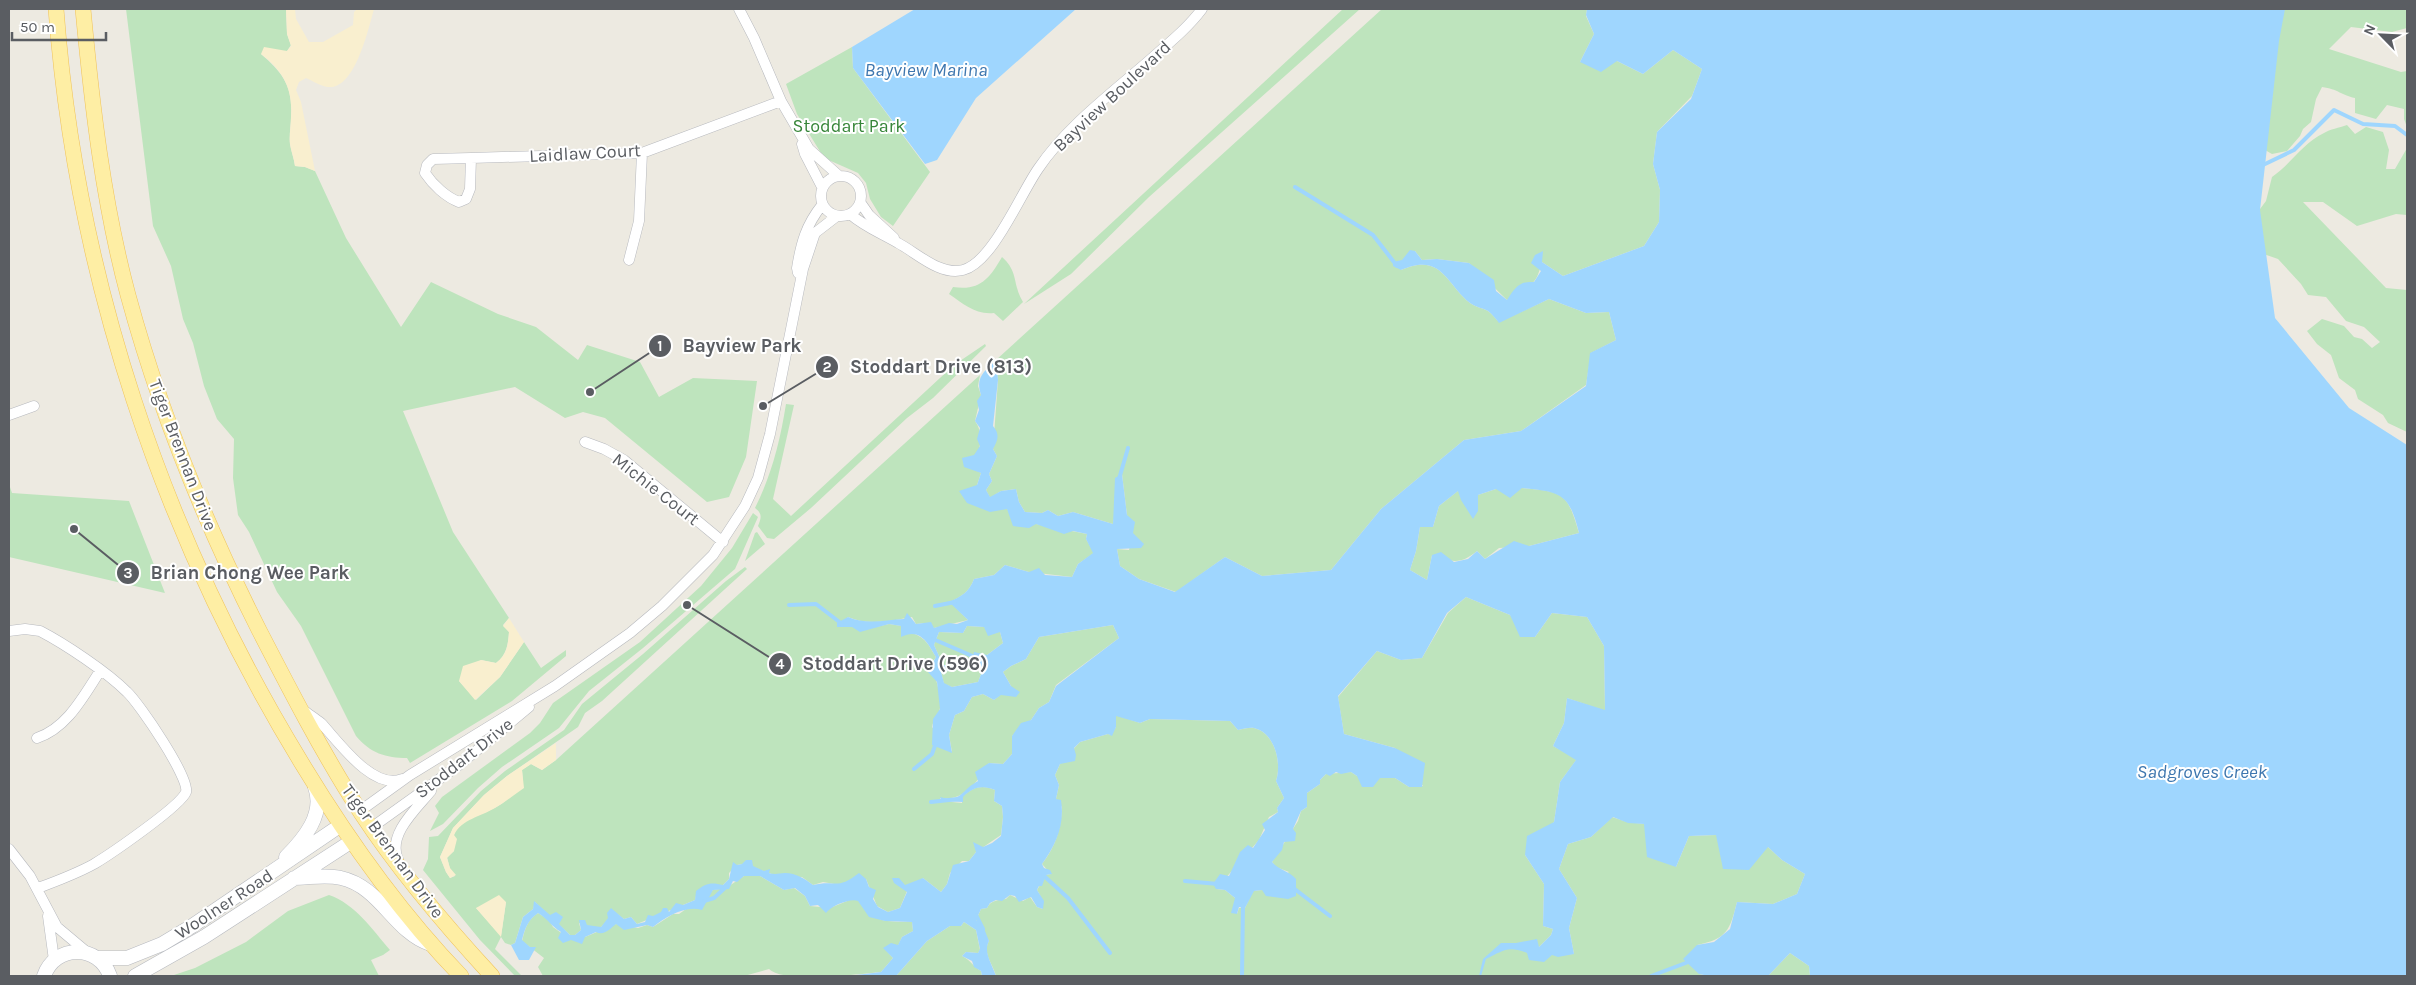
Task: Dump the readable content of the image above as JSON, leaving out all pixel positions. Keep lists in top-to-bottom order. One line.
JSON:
{"streets":{"main road":["Tiger Brennan Drive","Woolner Road"],"street":["Bayview Boulevard","Laidlaw Court","Michie Court","Stoddart Drive"]},"crossings":[["Bayview Boulevard","Stoddart Drive"],["Tiger Brennan Drive","Stoddart Drive"],["Tiger Brennan Drive","Woolner Road"],["Michie Court","Stoddart Drive"]],"water":["Bayview Marina","Sadgroves Creek"],"parks":["Stoddart Park"],"places":["Bayview Park","Stoddart Drive (813)","Brian Chong Wee Park","Stoddart Drive (596)"],"scale_bar":"50 m","north":"top left"}
